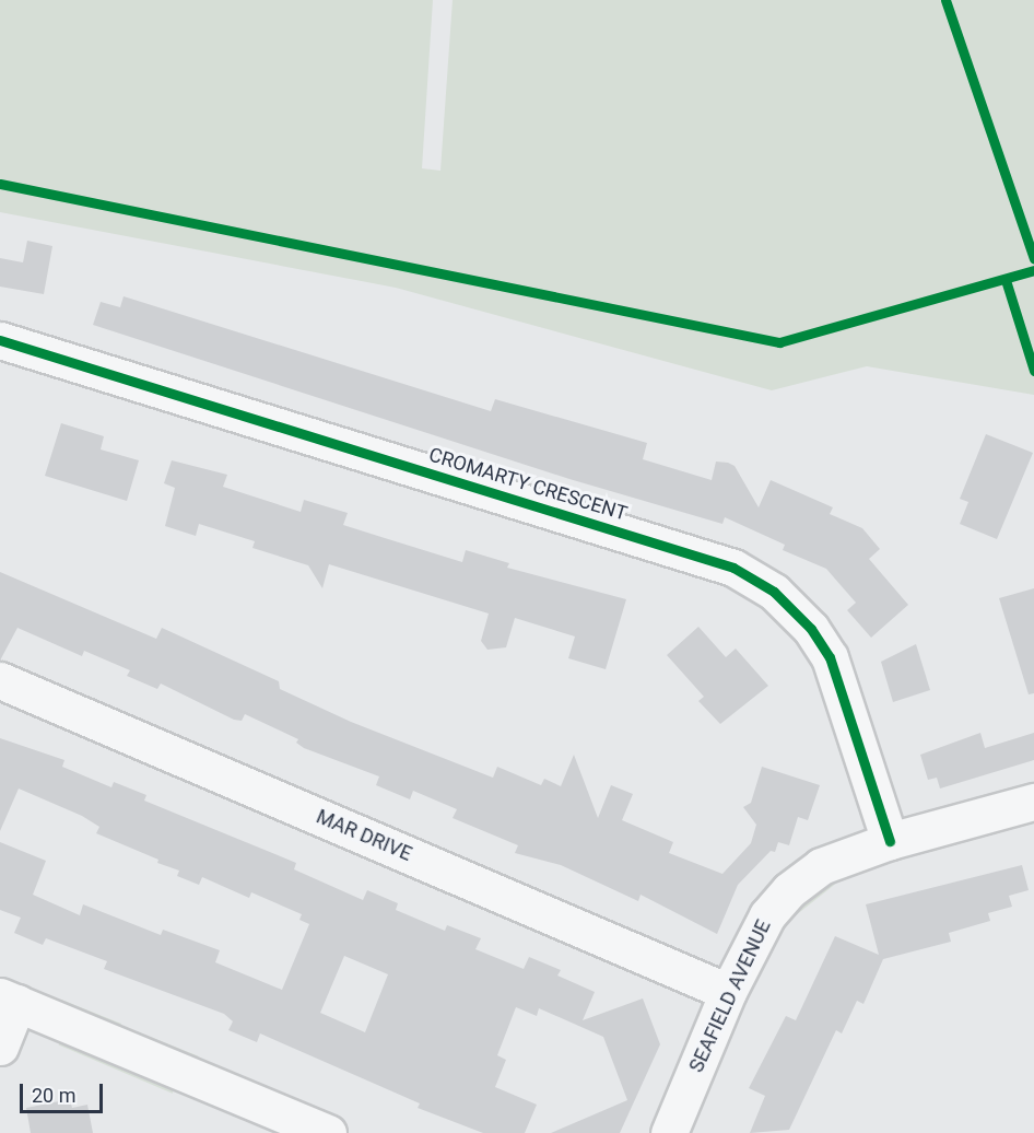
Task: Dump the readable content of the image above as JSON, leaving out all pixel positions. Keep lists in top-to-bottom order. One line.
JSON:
{"streets":{"street":["CROMARTY CRESCENT","MAR DRIVE","SEAFIELD AVENUE"]},"crossings":[["CROMARTY CRESCENT","SEAFIELD AVENUE"],["MAR DRIVE","SEAFIELD AVENUE"]],"scale_bar":"20 m"}
